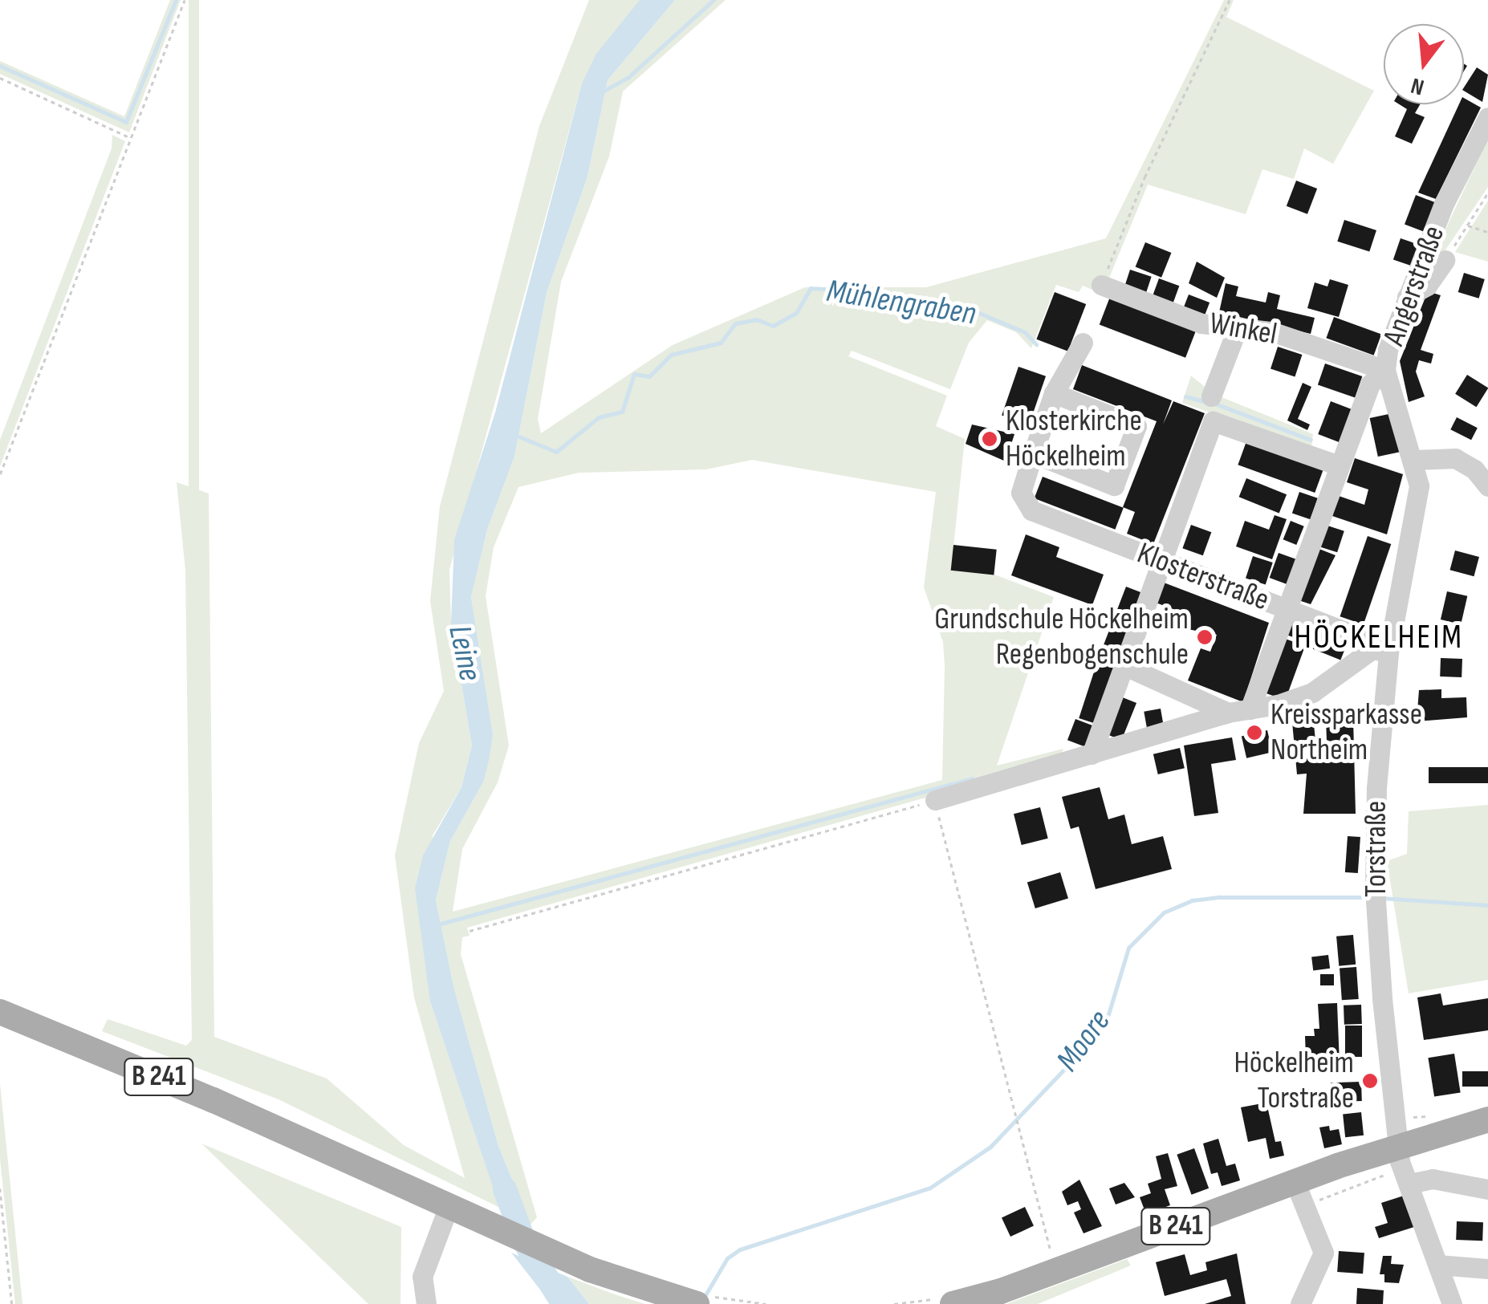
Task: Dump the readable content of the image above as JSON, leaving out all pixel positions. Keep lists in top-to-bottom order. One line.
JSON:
{"streets":{"main road":["B 241"],"street":["Angerstraße","Winkel","Klosterstraße","Torstraße"]},"crossings":[["Angerstraße","Winkel"],["Angerstraße","Torstraße"],["Klosterstraße","Torstraße"],["Torstraße","B 241"]],"districts":["HÖCKELHEIM"],"water":["Mühlengraben","Leine","Moore"],"places":["Klosterkirche Höckelheim","Grundschule Höckelheim Regenbogenschule","Kreissparkasse Northeim","Höckelheim Torstraße"],"north":"bottom"}
